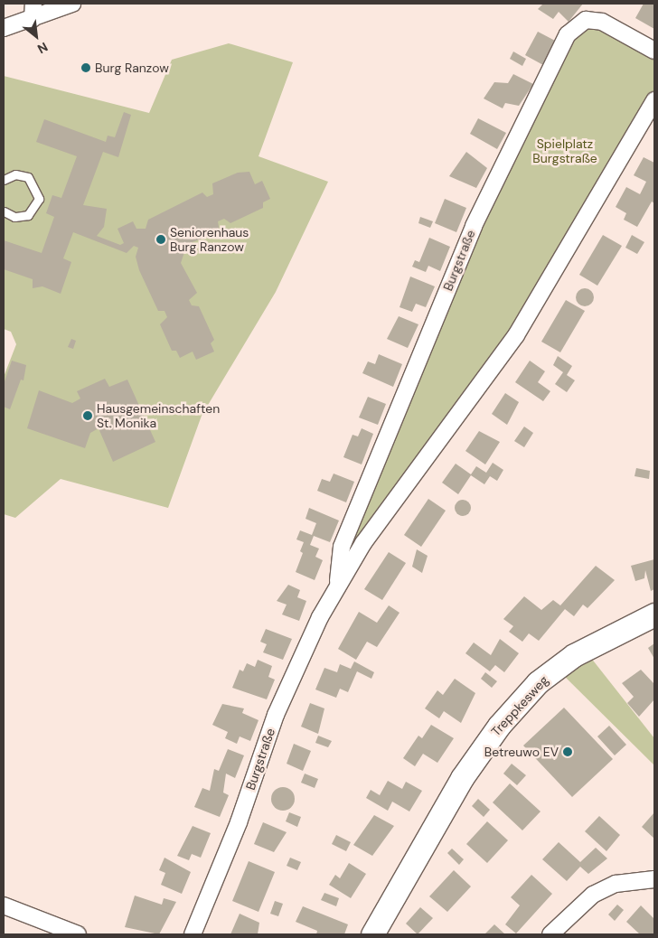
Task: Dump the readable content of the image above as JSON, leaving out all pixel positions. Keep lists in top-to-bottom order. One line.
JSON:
{"streets":{"street":["Burgstraße","Treppkesweg"]},"parks":["Spielplatz Burgstraße"],"places":["Burg Ranzow","Seniorenhaus Burg Ranzow","Hausgemeinschaften St. Monika","Betreuwo EV"],"north":"bottom right"}
